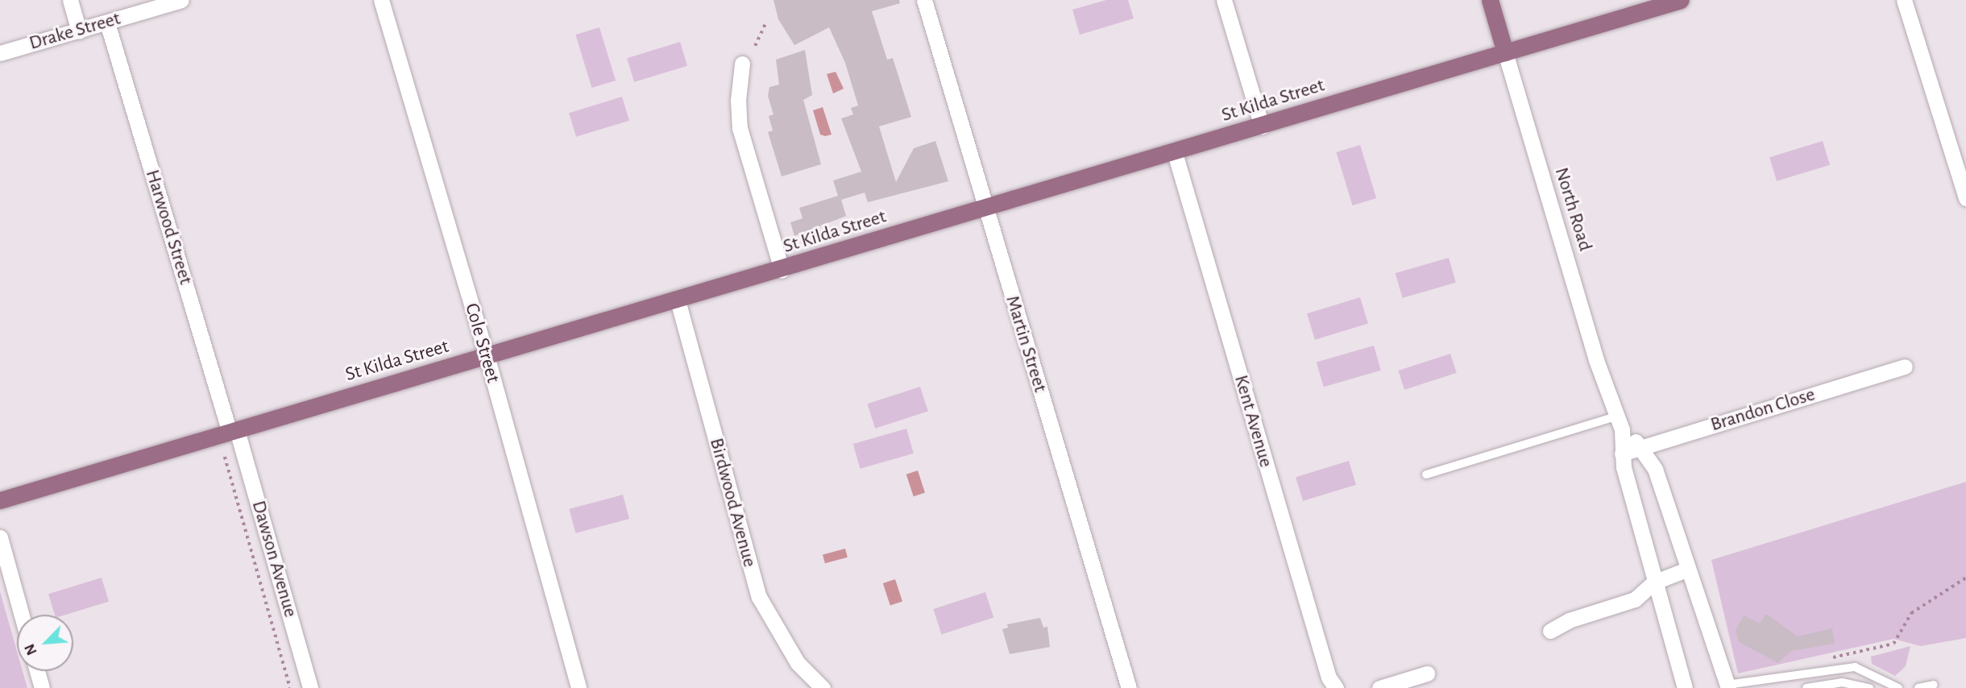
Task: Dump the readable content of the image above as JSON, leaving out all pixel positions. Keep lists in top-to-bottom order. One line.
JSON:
{"streets":{"main road":["St Kilda Street","North Road"],"street":["Drake Street","Harwood Street","Cole Street","Martin Street","Brandon Close","Kent Avenue","Birdwood Avenue","Dawson Avenue"]},"crossings":[["Drake Street","Harwood Street"],["St Kilda Street","North Road"],["St Kilda Street","Harwood Street"],["St Kilda Street","Cole Street"],["St Kilda Street","Martin Street"],["St Kilda Street","Kent Avenue"],["St Kilda Street","Birdwood Avenue"],["St Kilda Street","Dawson Avenue"],["North Road","Brandon Close"],["Harwood Street","Dawson Avenue"]],"north":"bottom left"}
